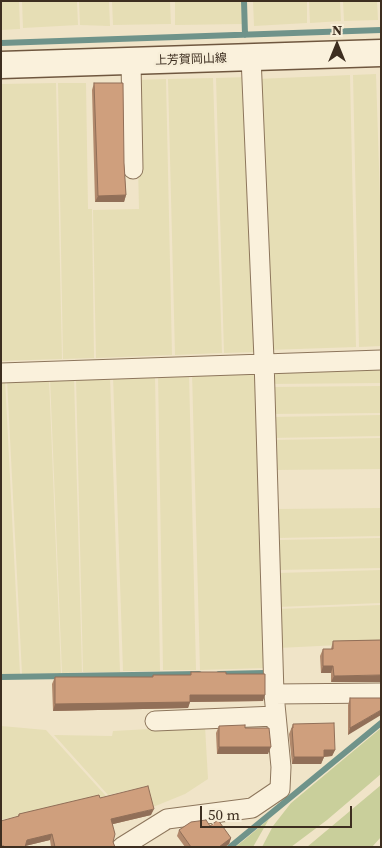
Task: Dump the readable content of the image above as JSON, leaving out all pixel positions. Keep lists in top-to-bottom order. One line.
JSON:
{"streets":{"main road":["上芳賀岡山線"]},"scale_bar":"50 m","north":"top"}
